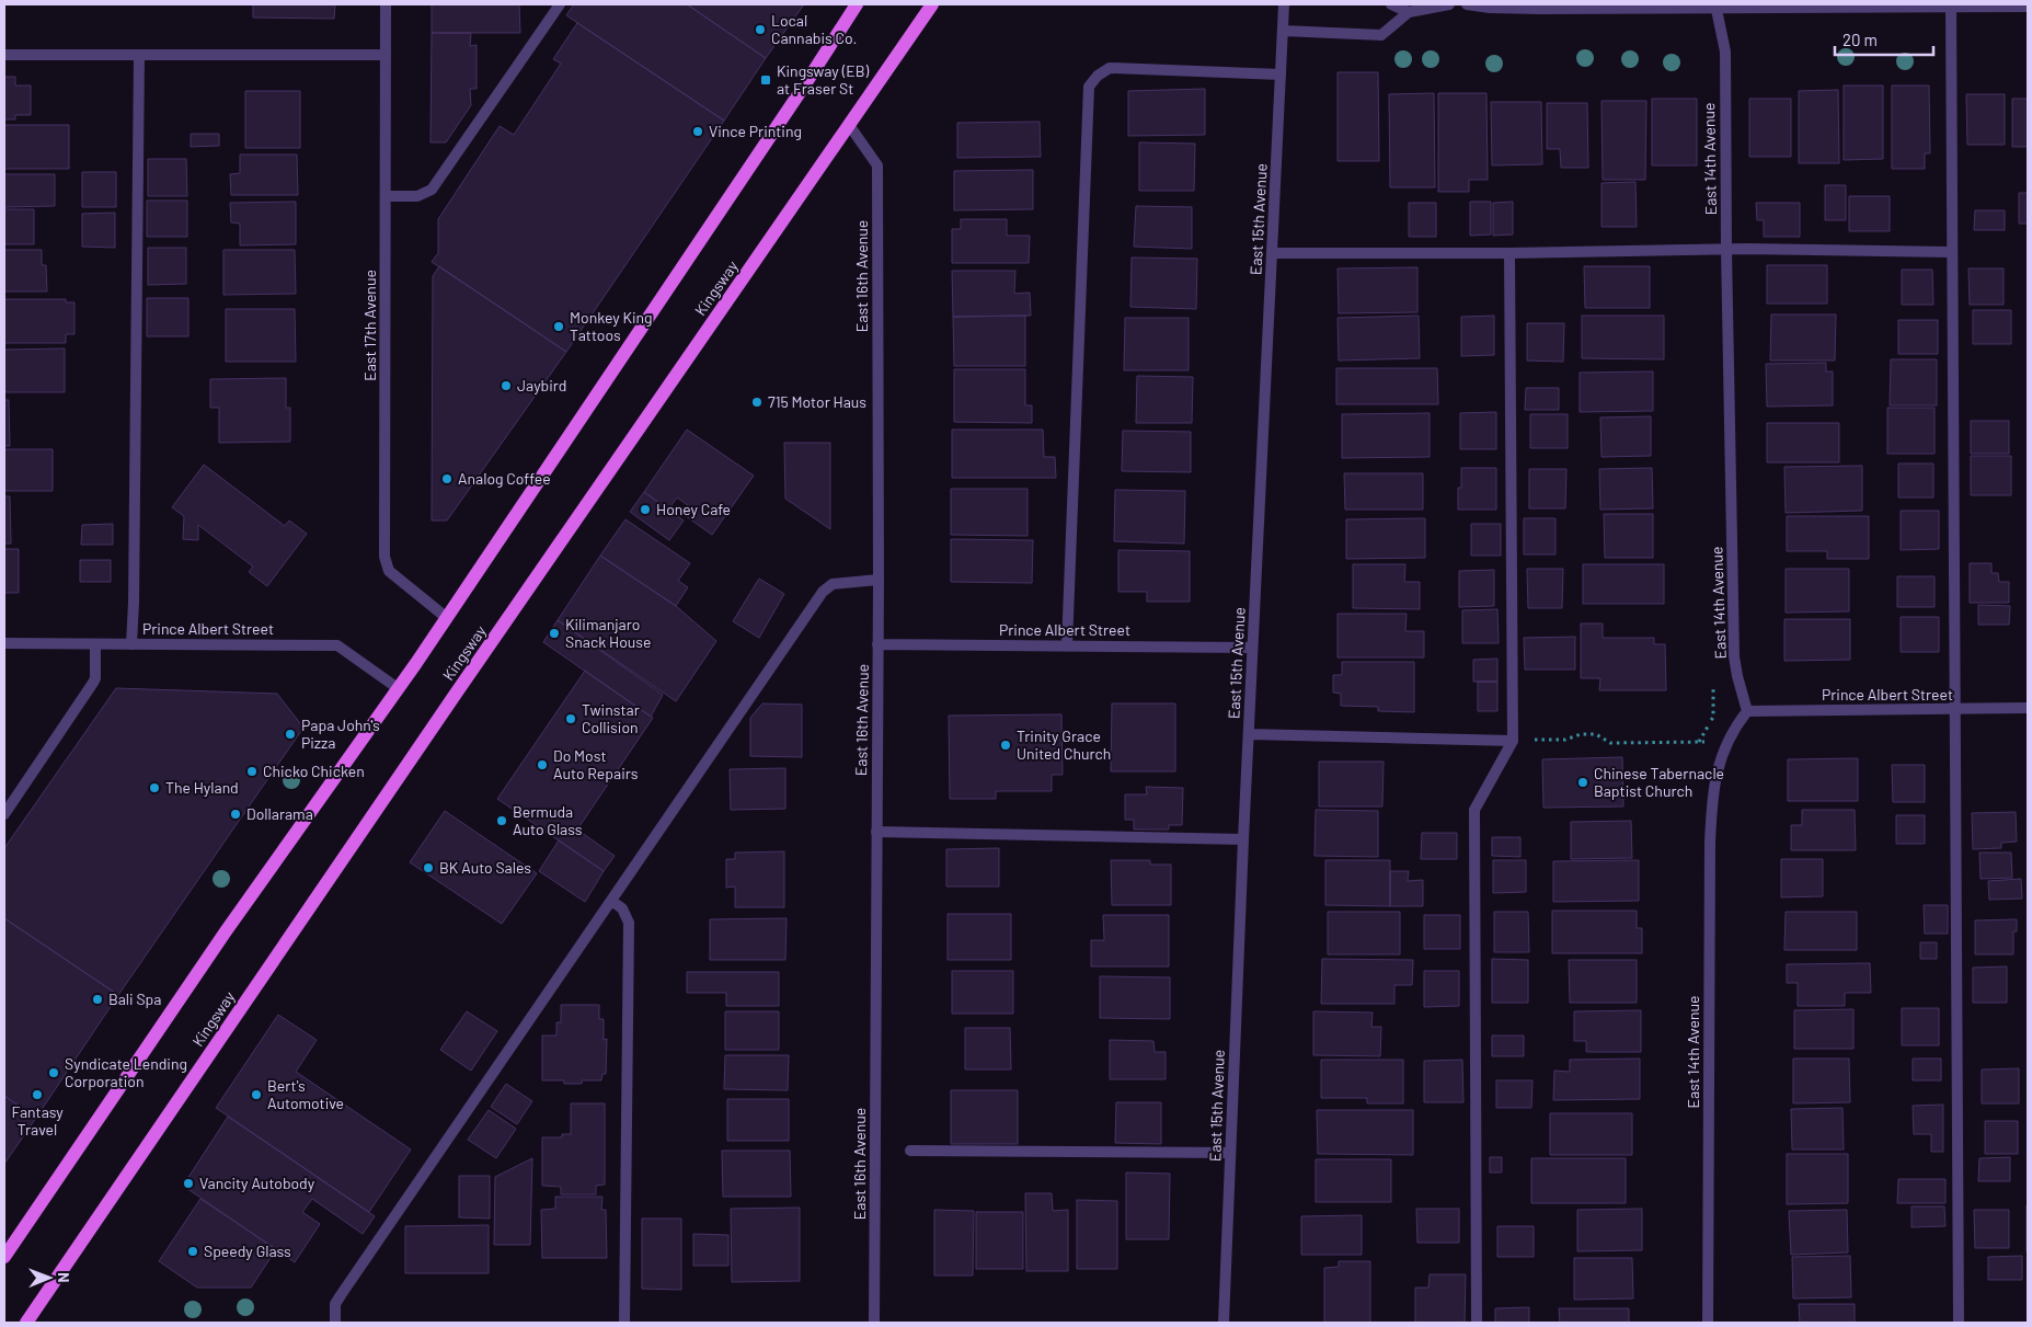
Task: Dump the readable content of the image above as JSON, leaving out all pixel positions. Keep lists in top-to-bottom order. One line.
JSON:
{"streets":{"main road":["Kingsway"],"street":["East 14th Avenue","East 15th Avenue","East 16th Avenue","East 17th Avenue","Prince Albert Street"]},"crossings":[["East 14th Avenue","Prince Albert Street"],["East 15th Avenue","Prince Albert Street"],["East 16th Avenue","Kingsway"],["East 16th Avenue","Prince Albert Street"]],"places":{"other":["Local Cannabis Co.","Vince Printing","Monkey King Tattoos","Jaybird","715 Motor Haus","Analog Coffee","Honey Cafe","Kilimanjaro Snack House","Twinstar Collision","Papa John's Pizza","Trinity Grace United Church","Do Most Auto Repairs","Chicko Chicken","Chinese Tabernacle Baptist Church","The Hyland","Dollarama","Bermuda Auto Glass","BK Auto Sales","Bali Spa","Syndicate Lending Corporation","Fantasy Travel","Bert's Automotive","Vancity Autobody","Speedy Glass"],"transit":["Kingsway (EB) at Fraser St"]},"scale_bar":"20 m","north":"right"}
